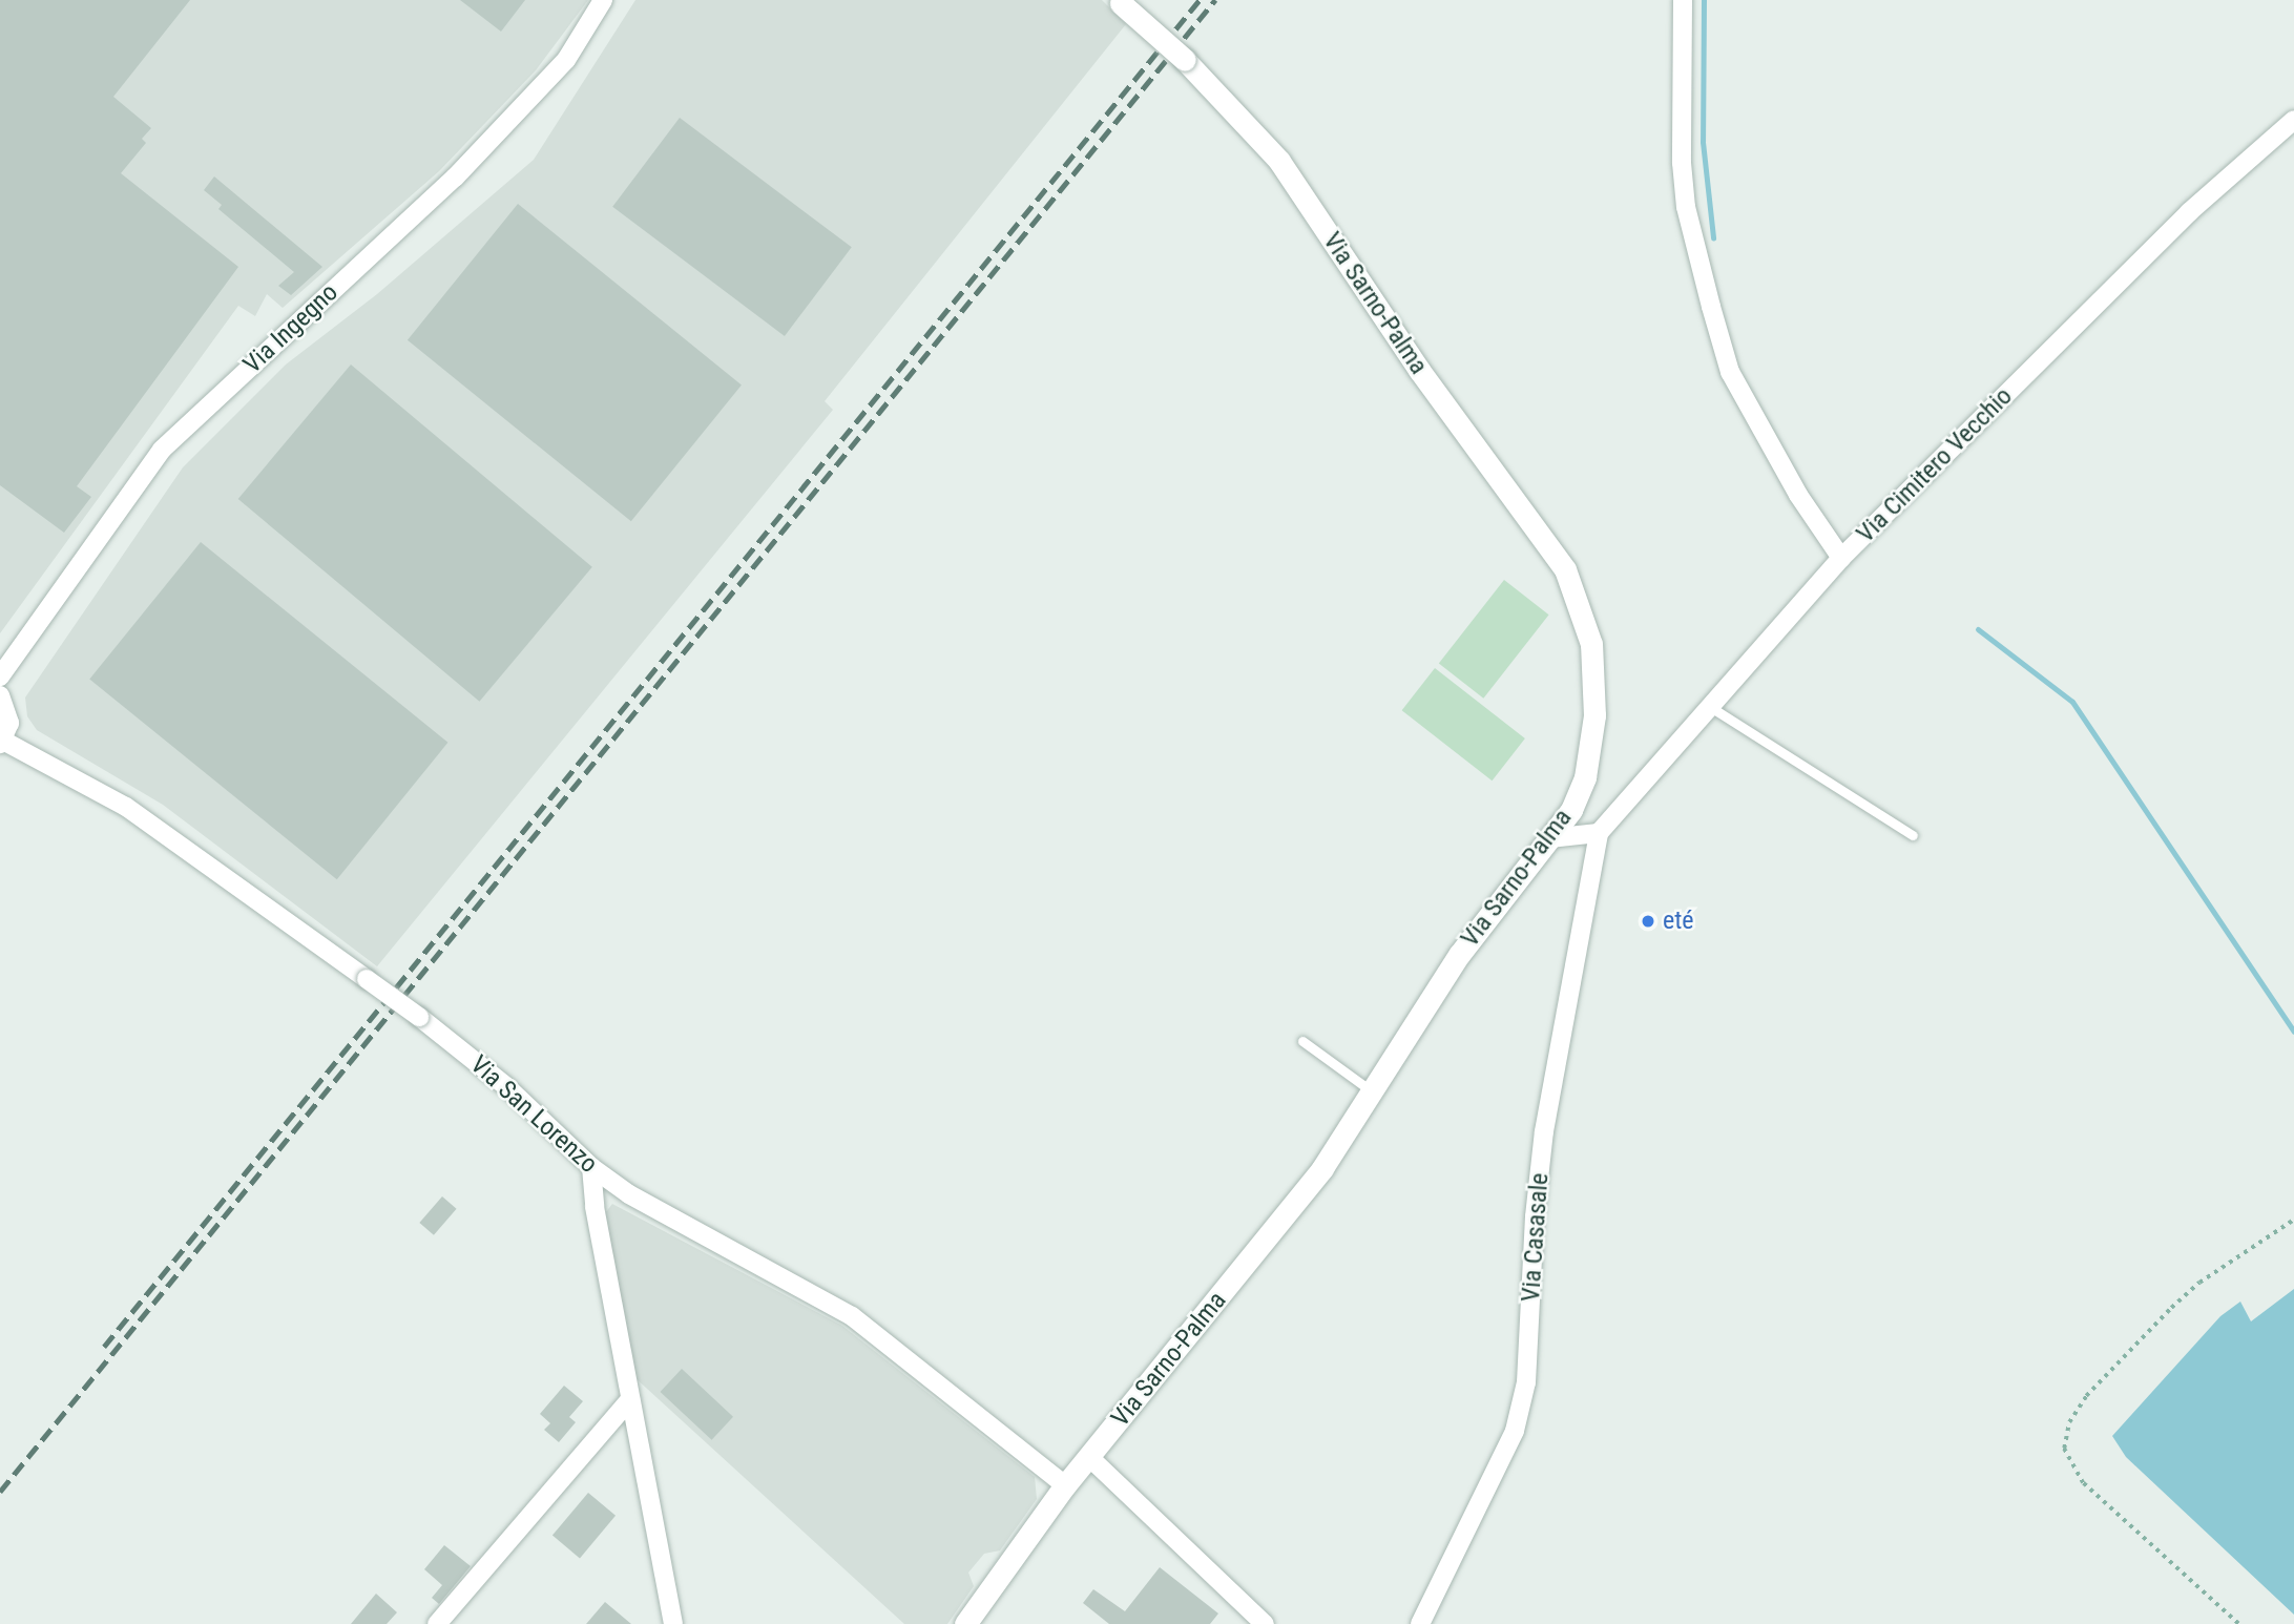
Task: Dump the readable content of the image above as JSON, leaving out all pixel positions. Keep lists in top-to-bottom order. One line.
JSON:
{"streets":{"main road":["Via Sarno-Palma"],"street":["Via Ingegno","Via Cimitero Vecchio","Via San Lorenzo","Via Casasale"]},"crossings":[["Via Sarno-Palma","Via San Lorenzo"],["Via Cimitero Vecchio","Via Casasale"]],"places":["eté"]}
